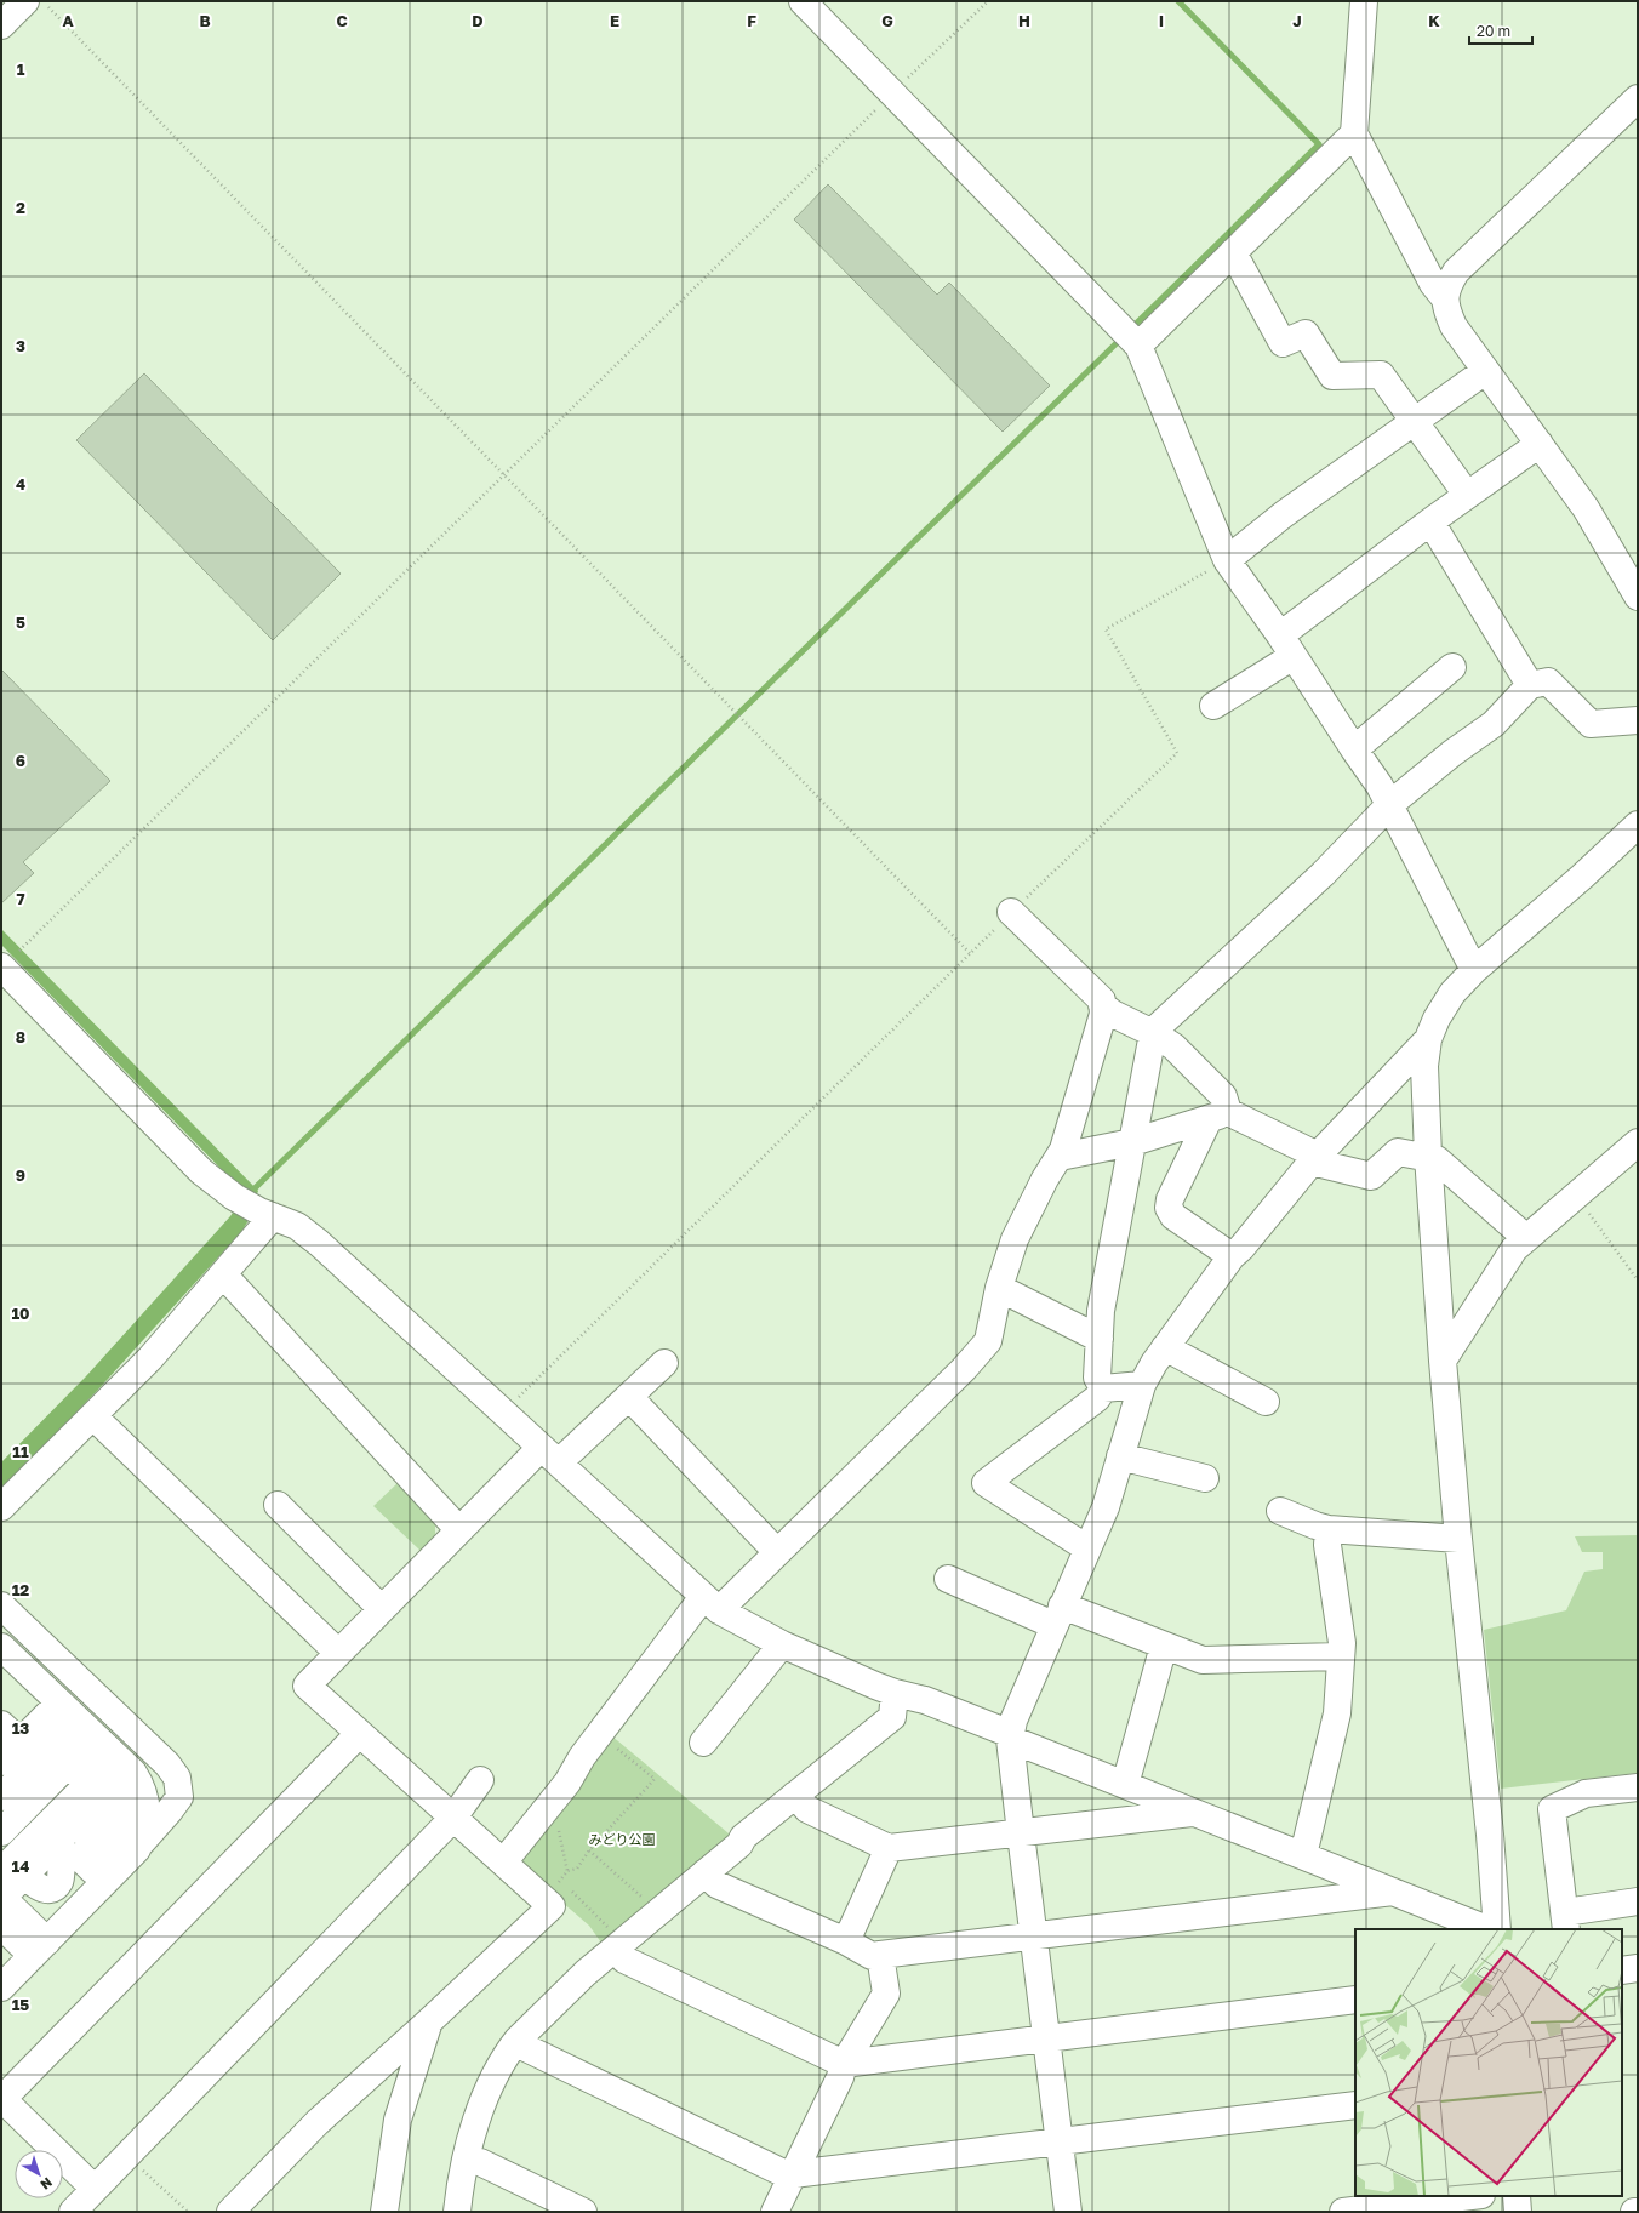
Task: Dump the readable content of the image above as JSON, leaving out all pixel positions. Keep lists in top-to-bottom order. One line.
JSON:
{"parks":["みどり公園"],"scale_bar":"20 m","north":"bottom right","grid":{"columns":["A","B","C","D","E","F","G","H","I","J","K"],"rows":["1","2","3","4","5","6","7","8","9","10","11","12","13","14","15"]}}
